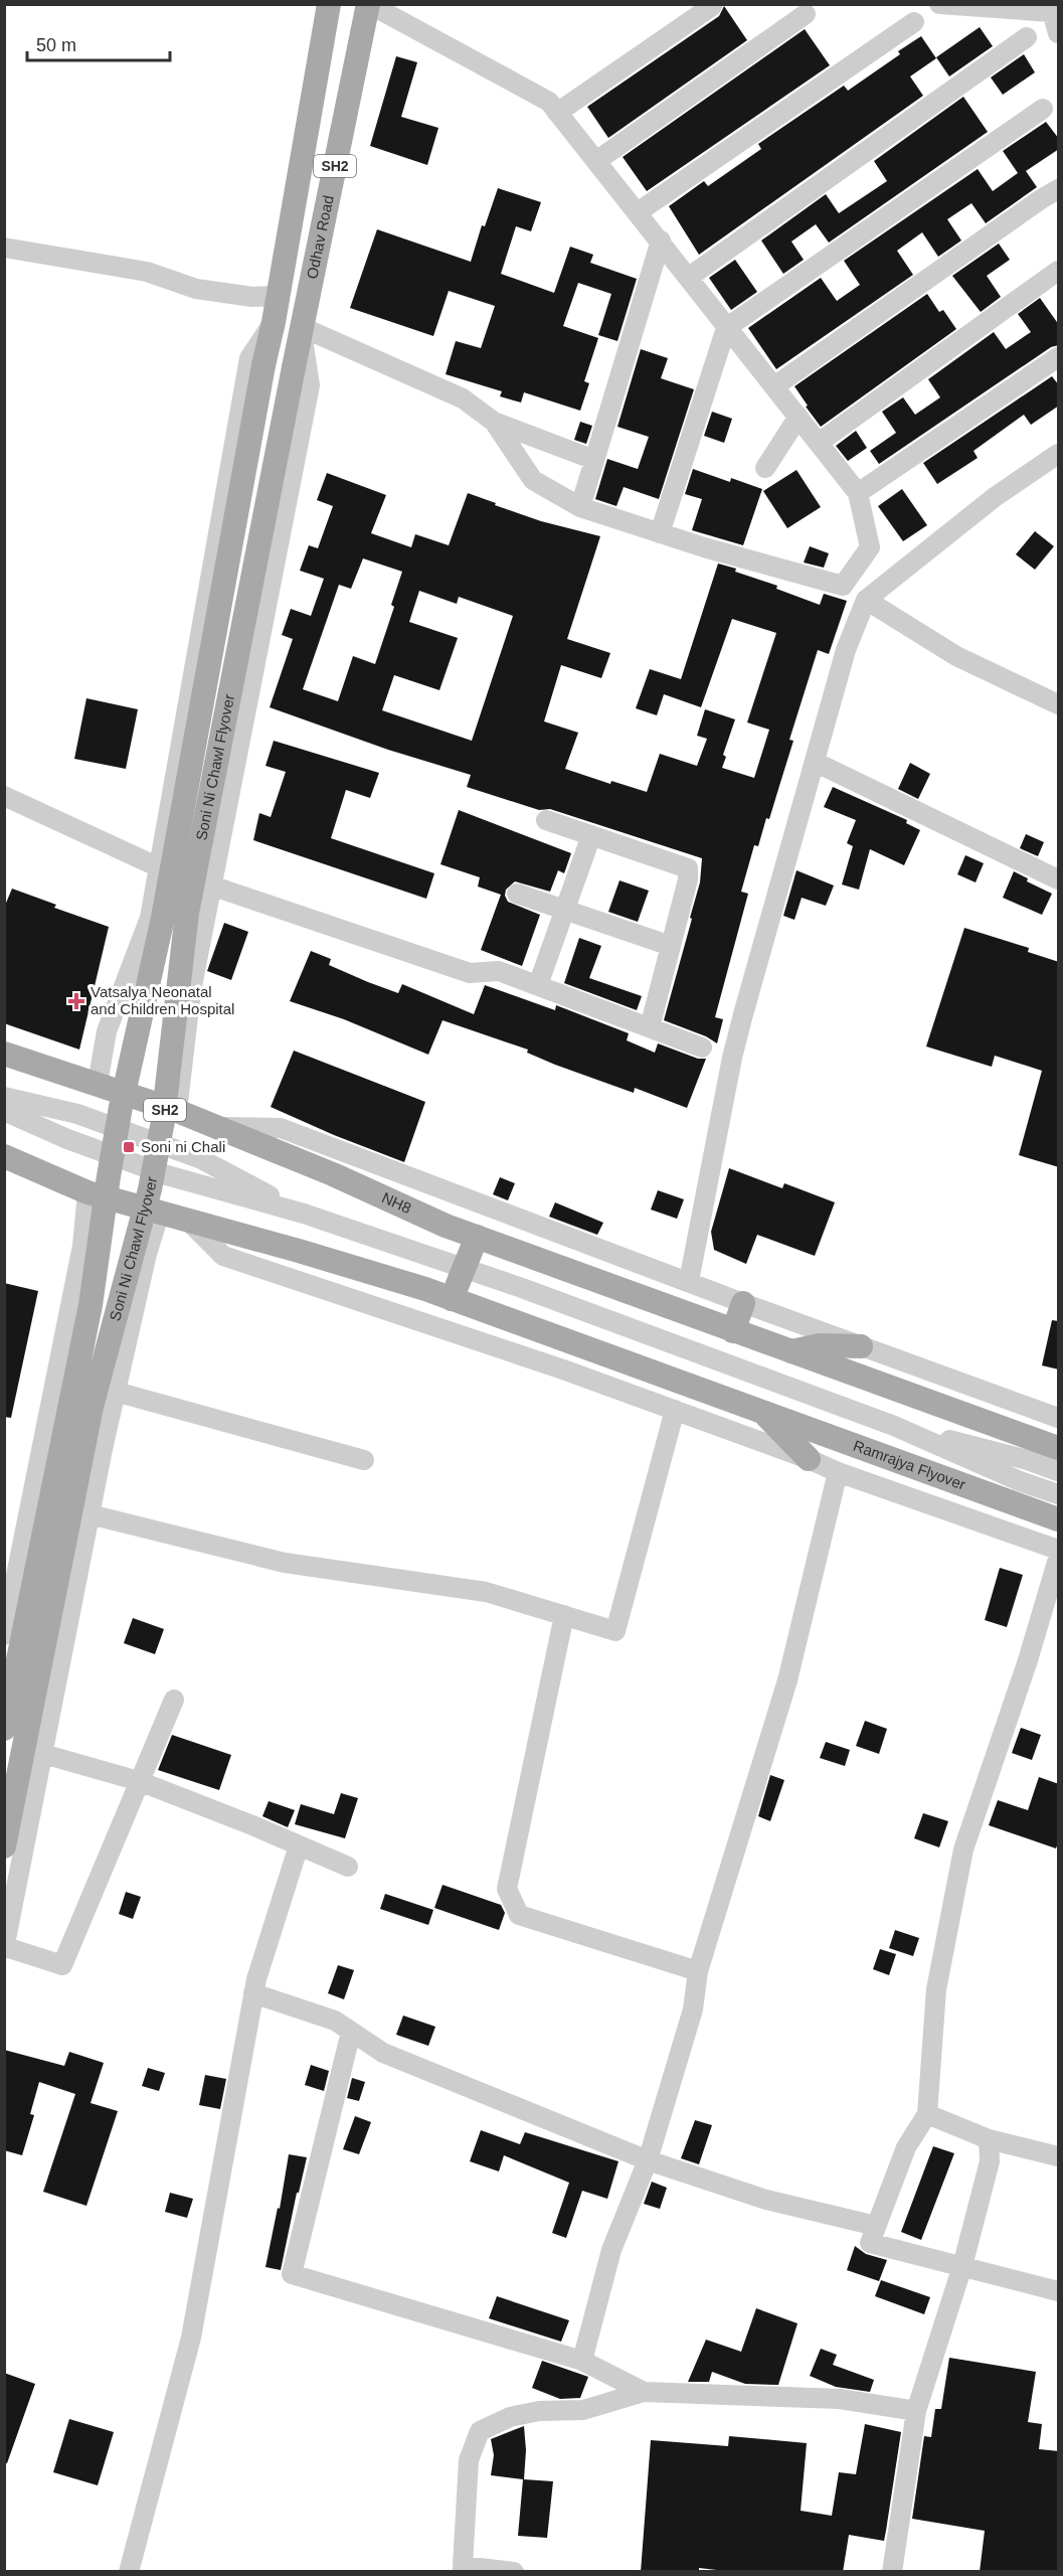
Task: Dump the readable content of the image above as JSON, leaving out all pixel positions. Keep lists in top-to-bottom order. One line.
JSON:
{"streets":{"main road":["SH2","Odhav Road","Soni Ni Chawl Flyover","NH8","Ramrajya Flyover"]},"crossings":[["Odhav Road","Soni Ni Chawl Flyover"]],"places":{"health":["Vatsalya Neonatal and Children Hospital"],"transit":["Soni ni Chali"]},"scale_bar":"50 m"}
